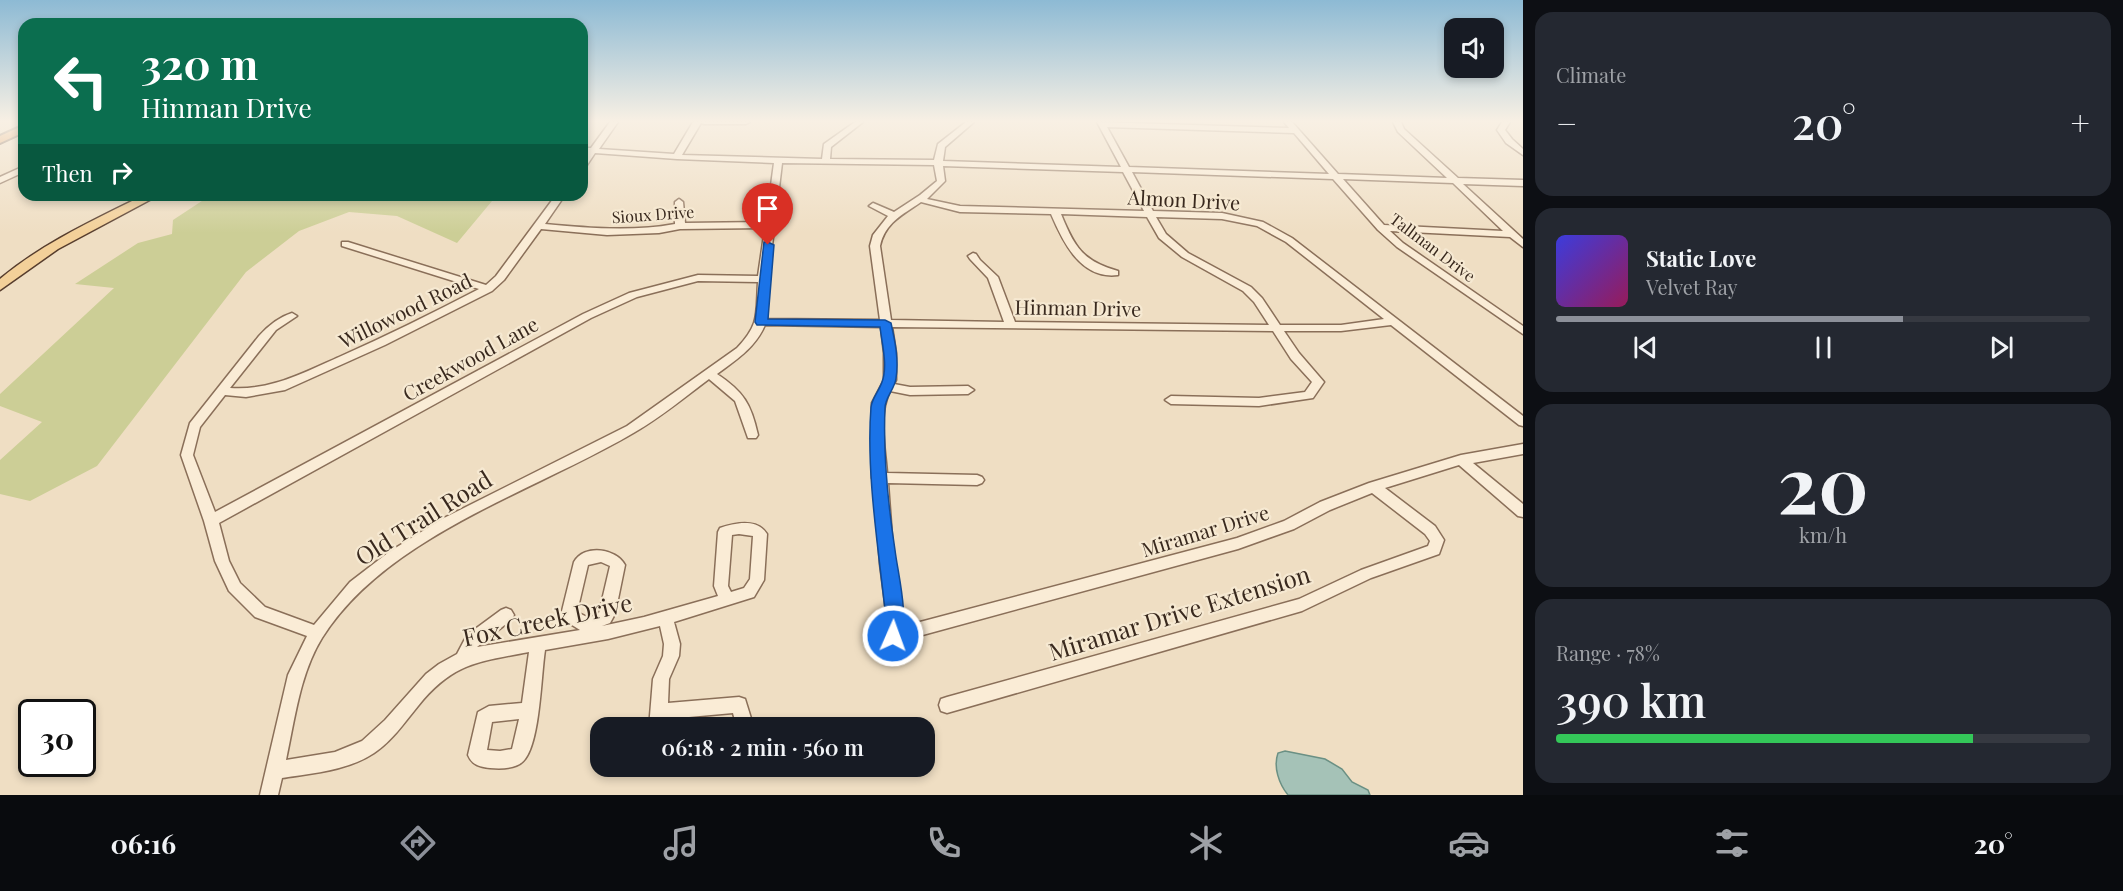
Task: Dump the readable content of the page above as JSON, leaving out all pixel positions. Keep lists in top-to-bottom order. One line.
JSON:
{"streets":{"street":["Almon Drive","Sioux Drive","Tallman Drive","Hinman Drive","Willowood Road","Creekwood Lane","Old Trail Road","Miramar Drive","Miramar Drive Extension","Fox Creek Drive"]},"crossings":[["Almon Drive","Hinman Drive"],["Sioux Drive","Willowood Road"],["Hinman Drive","Old Trail Road"],["Old Trail Road","Fox Creek Drive"],["Miramar Drive","Miramar Drive Extension"]],"page":{"tile":["Climate",["20","km/h"],["Range · 78%","390 km"]],"turn":["320 m","Hinman Drive"],"heat":["−","20°","+"],"then":"Then","song":["Static Love","Velvet Ray"],"limit":"30","trip":"06:18 · 2 min · 560 m","tabs":["06:16","20°"]}}
